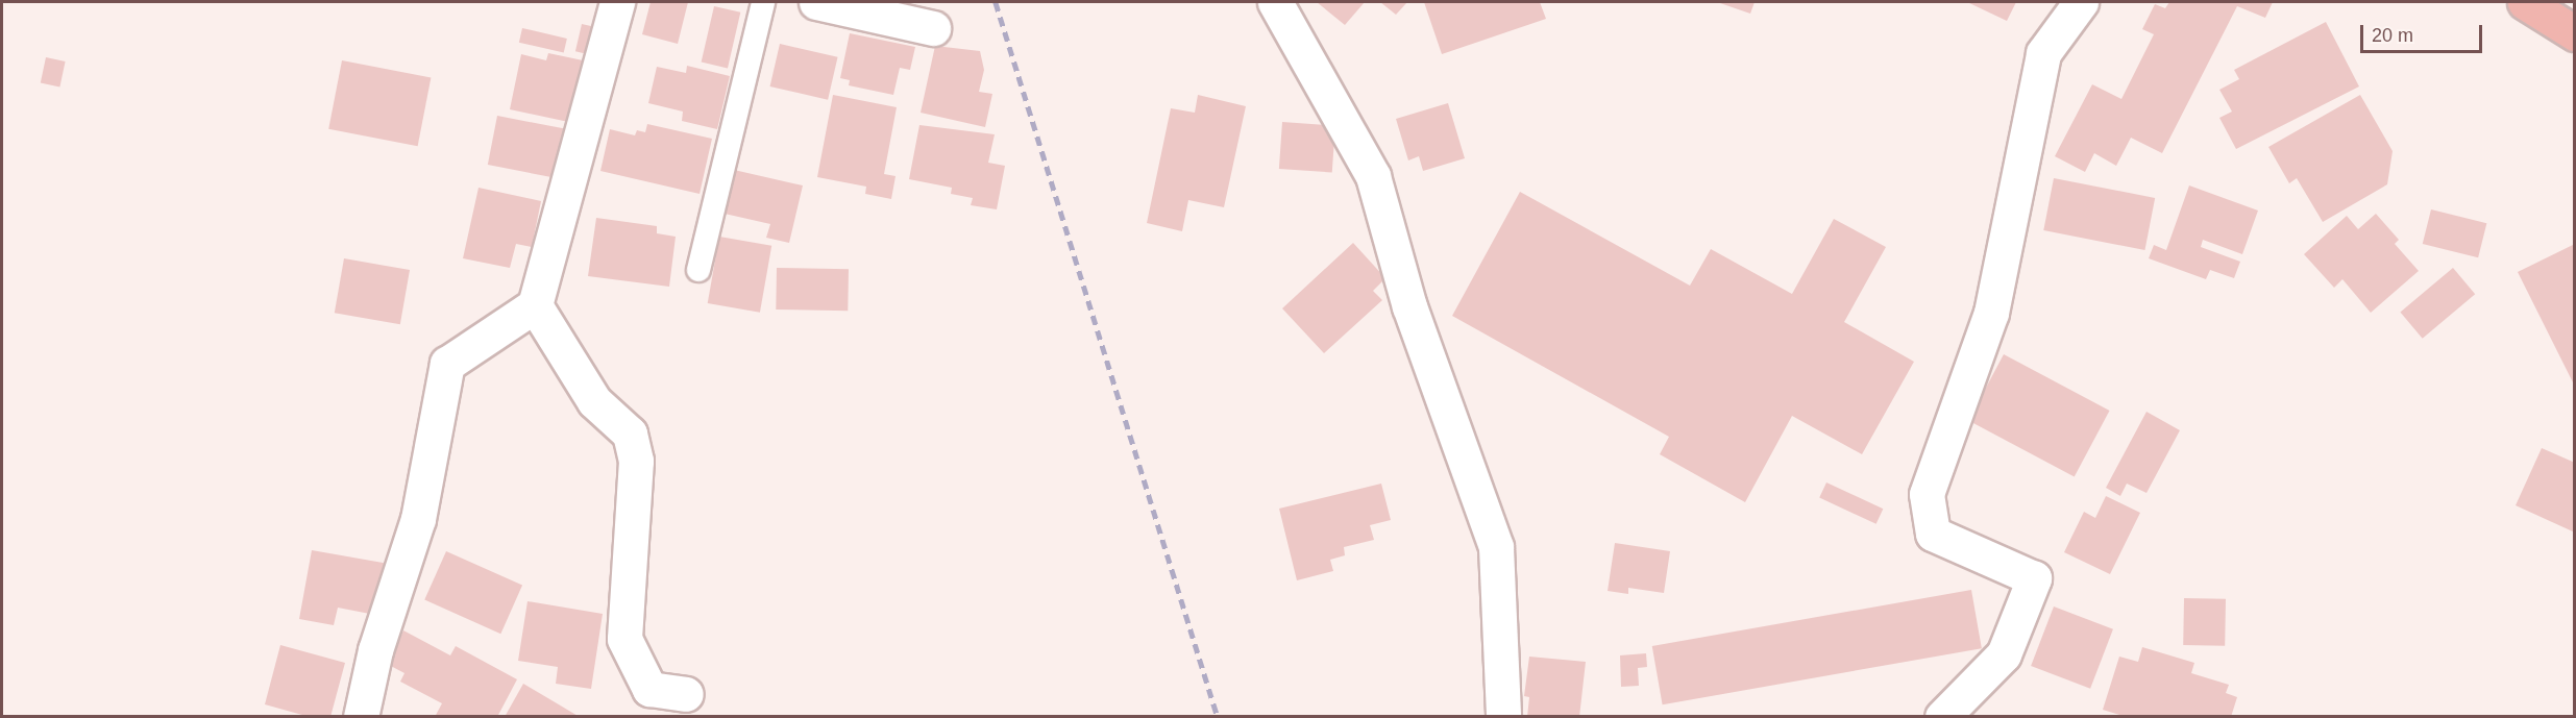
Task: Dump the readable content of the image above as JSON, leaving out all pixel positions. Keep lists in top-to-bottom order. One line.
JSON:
{"scale_bar":"20 m"}
